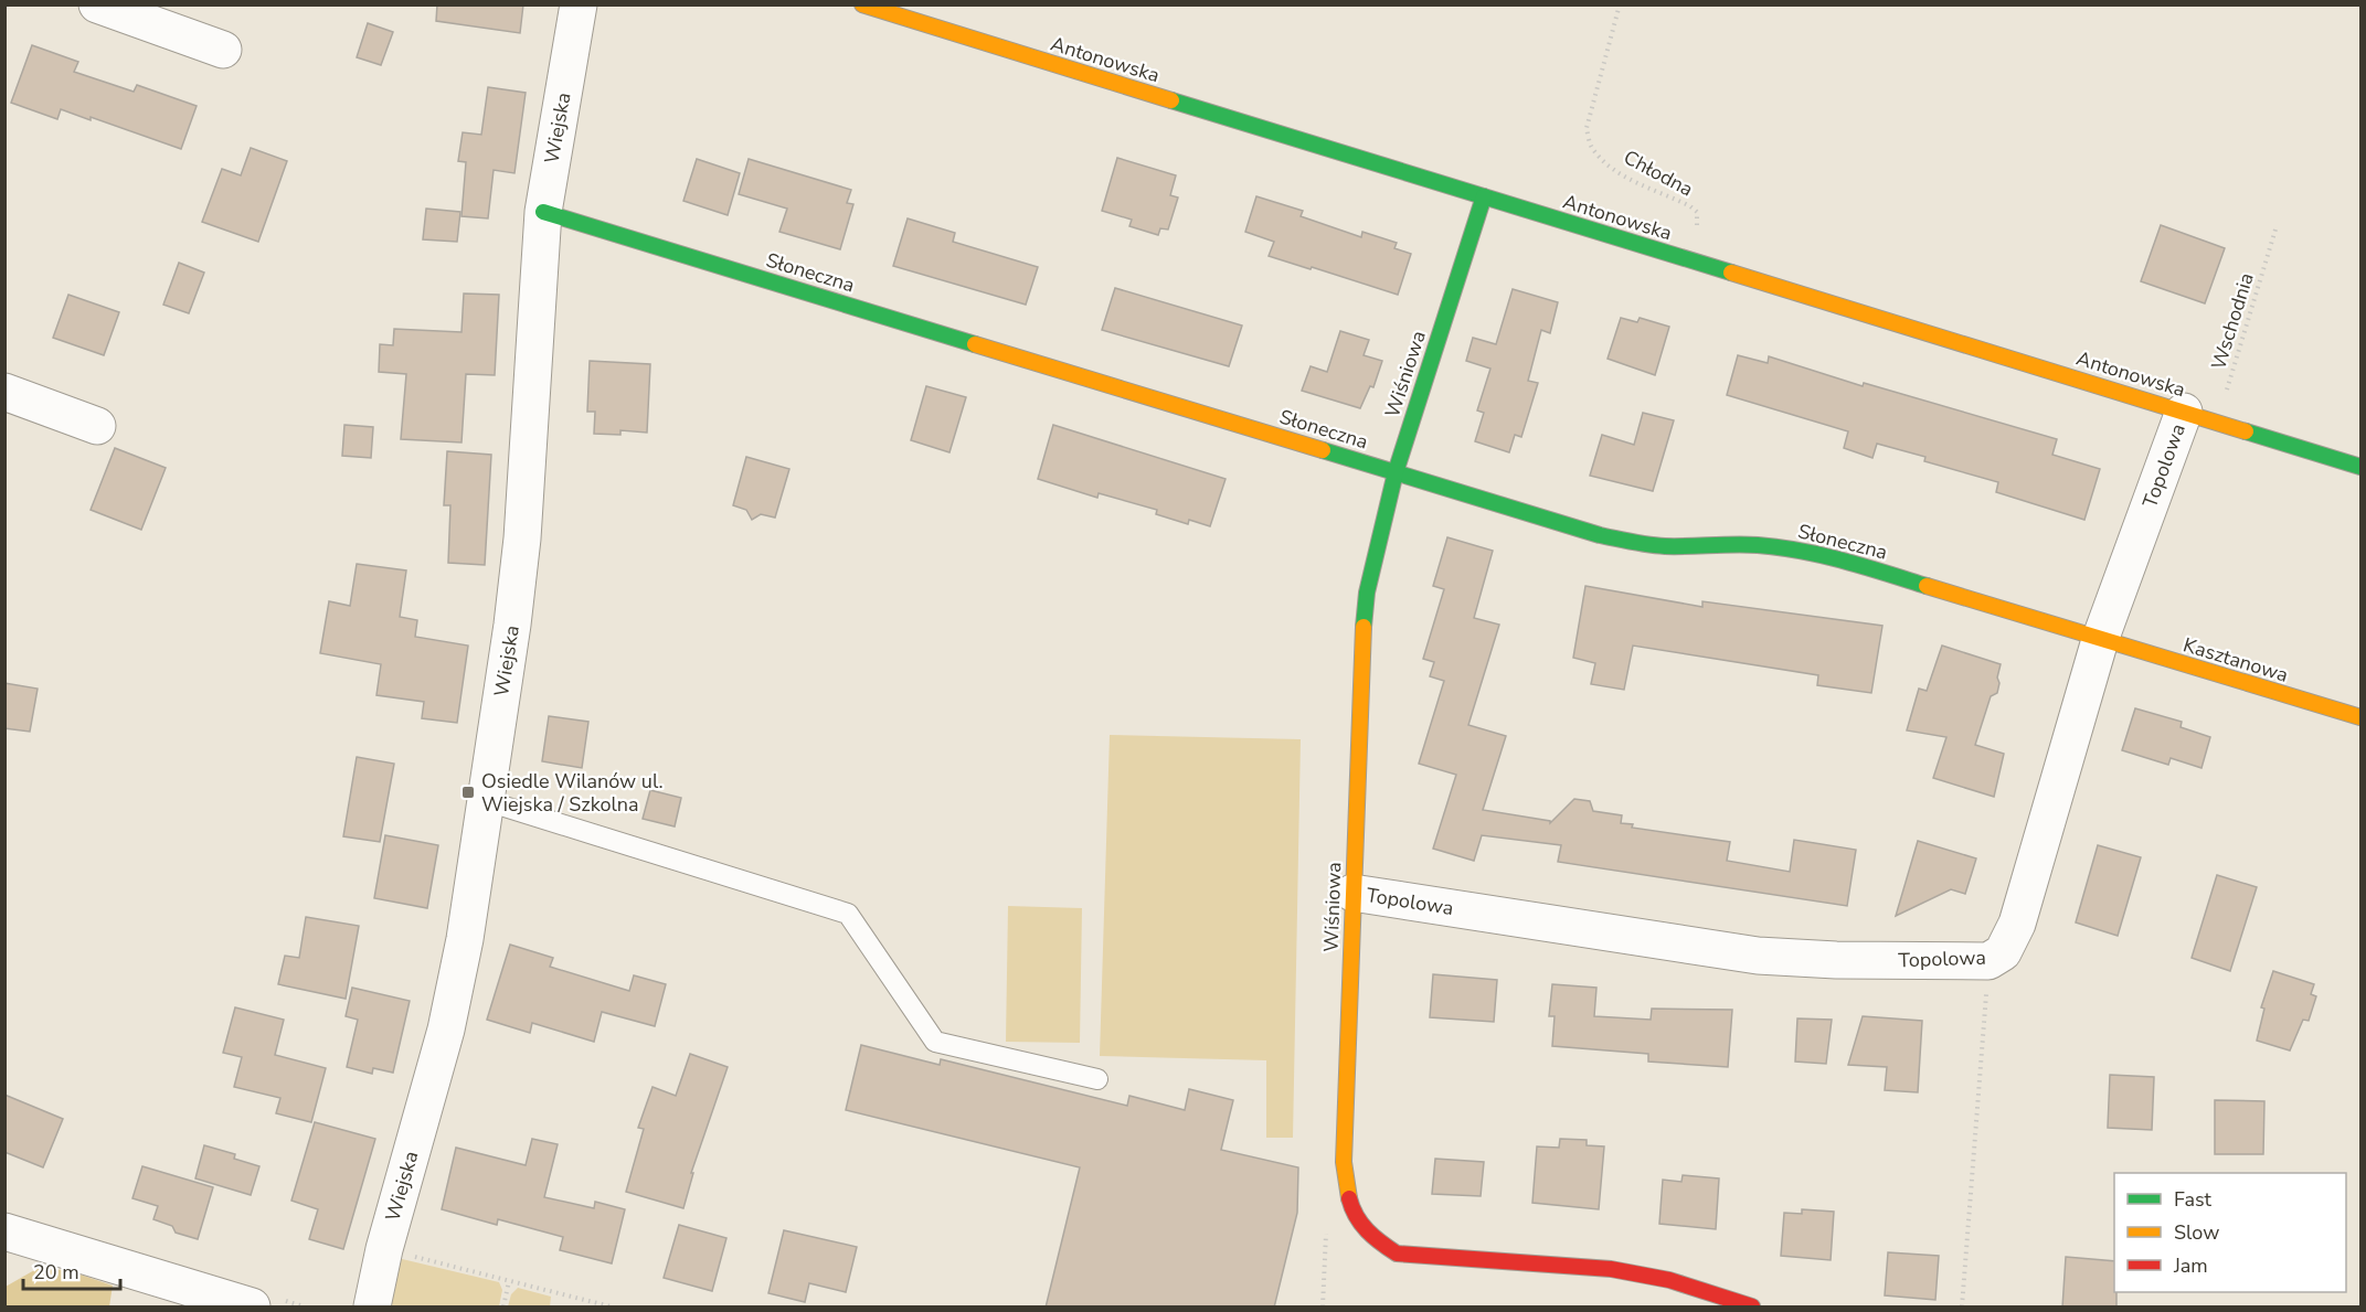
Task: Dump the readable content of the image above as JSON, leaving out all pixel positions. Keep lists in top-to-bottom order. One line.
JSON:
{"streets":{"street":["Antonowska","Wiejska","Słoneczna","Wiśniowa","Topolowa","Kasztanowa"],"path":["Chłodna","Wschodnia"]},"crossings":[["Antonowska","Chłodna"],["Antonowska","Wschodnia"],["Antonowska","Wiśniowa"],["Antonowska","Topolowa"],["Wiejska","Słoneczna"],["Słoneczna","Wiśniowa"],["Słoneczna","Topolowa"],["Słoneczna","Kasztanowa"],["Wschodnia","Topolowa"],["Wiśniowa","Topolowa"],["Topolowa","Kasztanowa"]],"places":{"transit":["Osiedle Wilanów ul. Wiejska / Szkolna"]},"legend":["Fast","Slow","Jam"],"scale_bar":"20 m"}
